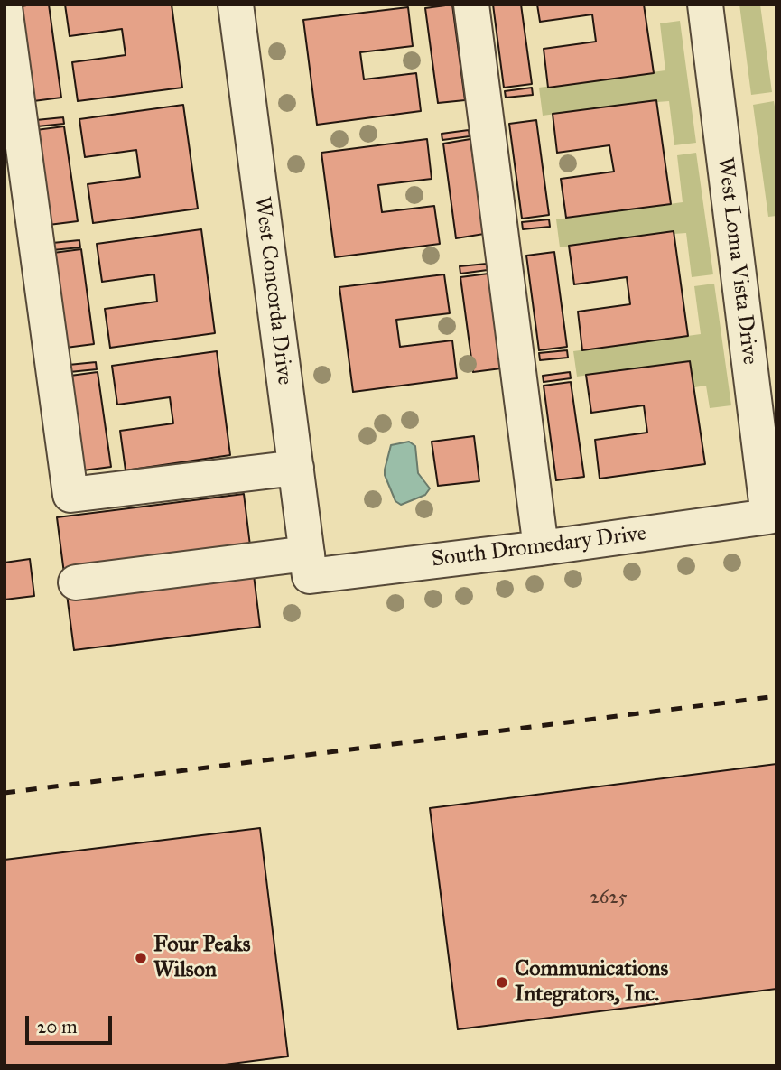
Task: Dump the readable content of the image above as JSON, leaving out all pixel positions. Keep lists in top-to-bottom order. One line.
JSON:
{"streets":{"street":["West Loma Vista Drive","West Concorda Drive","South Dromedary Drive"]},"crossings":[["West Loma Vista Drive","South Dromedary Drive"],["West Concorda Drive","South Dromedary Drive"]],"places":["Four Peaks Wilson","Communications Integrators, Inc."],"house_numbers":["2625"],"scale_bar":"20 m"}
